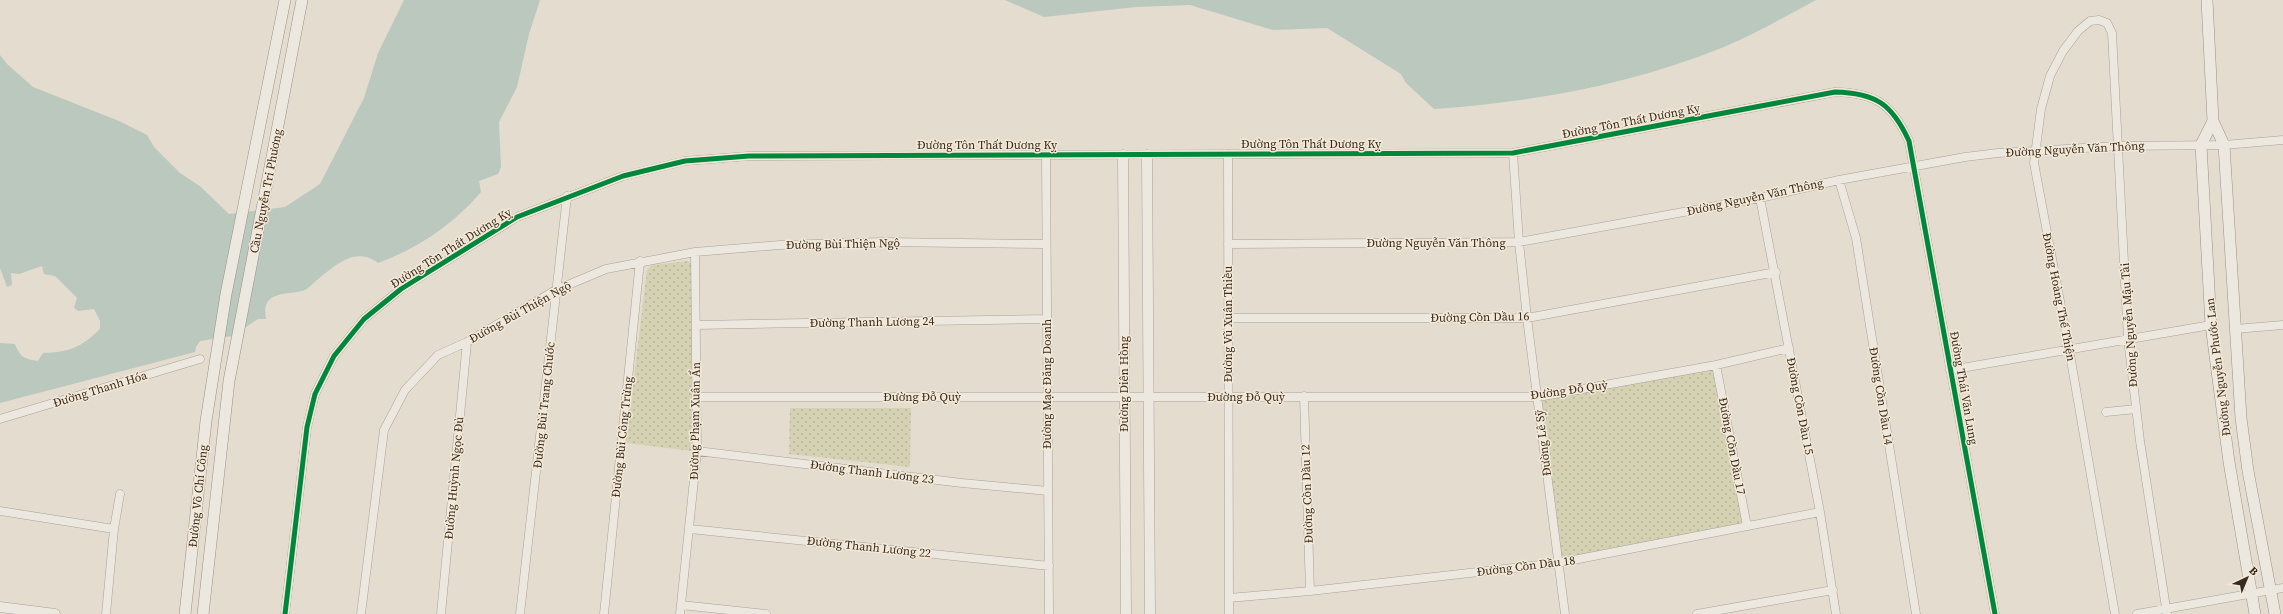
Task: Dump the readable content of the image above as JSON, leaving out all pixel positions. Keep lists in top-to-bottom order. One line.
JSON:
{"streets":{"main road":["Cầu Nguyễn Tri Phương","Đường Nguyễn Phước Lan","Đường Võ Chí Công"],"street":["Đường Tôn Thất Dương Kỵ","Đường Nguyễn Văn Thông","Đường Bùi Thiện Ngộ","Đường Hoàng Thế Thiện","Đường Cồn Dầu 16","Đường Thanh Lương 24","Đường Vũ Xuân Thiều","Đường Nguyễn Mậu Tài","Đường Mạc Đăng Doanh","Đường Diên Hồng","Đường Thái Văn Lung","Đường Thanh Hóa","Đường Đỗ Quỳ","Đường Cồn Dầu 14","Đường Bùi Trang Chước","Đường Cồn Dầu 15","Đường Phạm Xuân Ẩn","Đường Bùi Công Trừng","Đường Lê Sỹ","Đường Cồn Dầu 17","Đường Thanh Lương 23","Đường Huỳnh Ngọc Đủ","Đường Cồn Dầu 12","Đường Thanh Lương 22","Đường Cồn Dầu 18"]},"crossings":[["Đường Tôn Thất Dương Kỵ","Đường Nguyễn Văn Thông"],["Đường Tôn Thất Dương Kỵ","Đường Vũ Xuân Thiều"],["Đường Tôn Thất Dương Kỵ","Đường Mạc Đăng Doanh"],["Đường Tôn Thất Dương Kỵ","Đường Diên Hồng"],["Đường Tôn Thất Dương Kỵ","Đường Thái Văn Lung"],["Đường Tôn Thất Dương Kỵ","Đường Bùi Trang Chước"],["Đường Tôn Thất Dương Kỵ","Đường Lê Sỹ"],["Đường Nguyễn Văn Thông","Đường Hoàng Thế Thiện"],["Đường Nguyễn Văn Thông","Đường Vũ Xuân Thiều"],["Đường Nguyễn Văn Thông","Đường Nguyễn Mậu Tài"],["Đường Nguyễn Văn Thông","Đường Nguyễn Phước Lan"],["Đường Nguyễn Văn Thông","Đường Thái Văn Lung"],["Đường Nguyễn Văn Thông","Đường Cồn Dầu 14"],["Đường Nguyễn Văn Thông","Đường Cồn Dầu 15"],["Đường Nguyễn Văn Thông","Đường Lê Sỹ"],["Cầu Nguyễn Tri Phương","Đường Võ Chí Công"],["Đường Bùi Thiện Ngộ","Đường Mạc Đăng Doanh"],["Đường Bùi Thiện Ngộ","Đường Bùi Trang Chước"],["Đường Bùi Thiện Ngộ","Đường Phạm Xuân Ẩn"],["Đường Bùi Thiện Ngộ","Đường Bùi Công Trừng"],["Đường Bùi Thiện Ngộ","Đường Huỳnh Ngọc Đủ"],["Đường Hoàng Thế Thiện","Đường Nguyễn Mậu Tài"],["Đường Cồn Dầu 16","Đường Vũ Xuân Thiều"],["Đường Cồn Dầu 16","Đường Cồn Dầu 15"],["Đường Cồn Dầu 16","Đường Lê Sỹ"],["Đường Thanh Lương 24","Đường Mạc Đăng Doanh"],["Đường Thanh Lương 24","Đường Phạm Xuân Ẩn"],["Đường Vũ Xuân Thiều","Đường Đỗ Quỳ"],["Đường Vũ Xuân Thiều","Đường Cồn Dầu 18"],["Đường Mạc Đăng Doanh","Đường Đỗ Quỳ"],["Đường Mạc Đăng Doanh","Đường Thanh Lương 23"],["Đường Mạc Đăng Doanh","Đường Thanh Lương 22"],["Đường Diên Hồng","Đường Đỗ Quỳ"],["Đường Đỗ Quỳ","Đường Cồn Dầu 15"],["Đường Đỗ Quỳ","Đường Phạm Xuân Ẩn"],["Đường Đỗ Quỳ","Đường Lê Sỹ"],["Đường Đỗ Quỳ","Đường Cồn Dầu 17"],["Đường Đỗ Quỳ","Đường Cồn Dầu 12"],["Đường Cồn Dầu 15","Đường Cồn Dầu 18"],["Đường Phạm Xuân Ẩn","Đường Thanh Lương 23"],["Đường Phạm Xuân Ẩn","Đường Thanh Lương 22"],["Đường Lê Sỹ","Đường Cồn Dầu 18"],["Đường Cồn Dầu 17","Đường Cồn Dầu 18"],["Đường Cồn Dầu 12","Đường Cồn Dầu 18"]],"north":"top right"}
